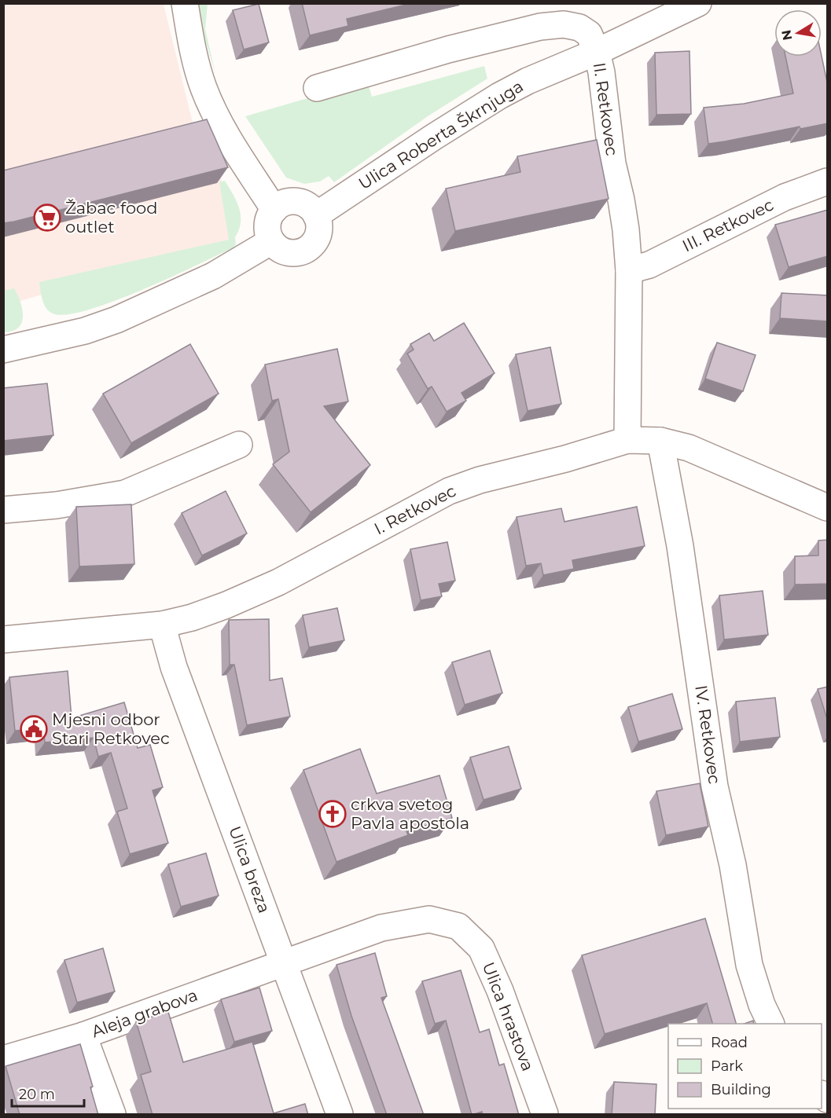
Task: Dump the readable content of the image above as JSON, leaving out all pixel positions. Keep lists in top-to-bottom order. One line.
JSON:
{"streets":{"street":["II. Retkovec","Ulica Roberta Škrnjuga","III. Retkovec","I. Retkovec","IV. Retkovec","Ulica breza","Aleja grabova","Ulica hrastova"]},"crossings":[["II. Retkovec","Ulica Roberta Škrnjuga"],["II. Retkovec","III. Retkovec"],["II. Retkovec","I. Retkovec"],["I. Retkovec","IV. Retkovec"],["I. Retkovec","Ulica breza"],["Ulica breza","Aleja grabova"],["Aleja grabova","Ulica hrastova"]],"places":{"supermarket":["Žabac food outlet"],"public building":["Mjesni odbor Stari Retkovec"],"church":["crkva svetog Pavla apostola"]},"legend":["Road","Park","Building"],"scale_bar":"20 m","north":"left"}
